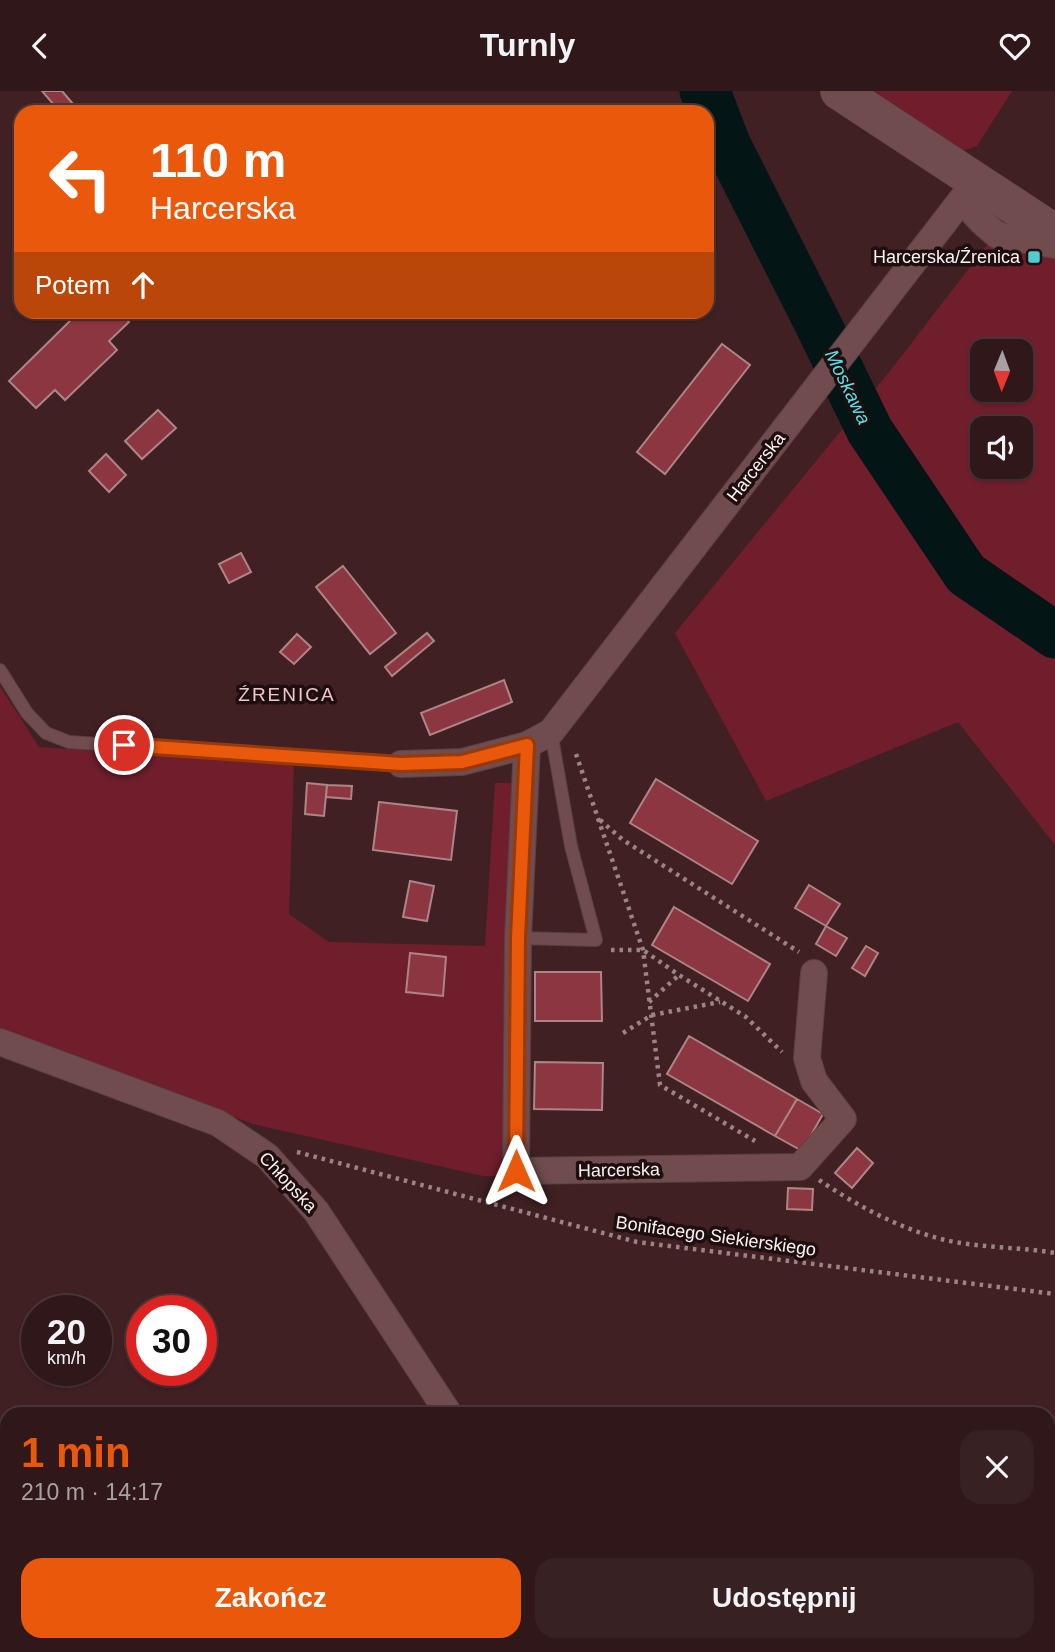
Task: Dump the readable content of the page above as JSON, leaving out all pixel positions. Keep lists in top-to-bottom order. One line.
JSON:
{"streets":{"street":["Harcerska","Chłopska"],"path":["Bonifacego Siekierskiego"]},"districts":["ŹRENICA"],"water":["Moskawa"],"places":{"transit":["Harcerska/Źrenica"]},"north":"bottom","page":{"header":"Turnly","turn":["110 m","Harcerska"],"then":"Potem","speed":"20 km/h","limit":"30","heading":["1 min","210 m · 14:17"],"buttons":["Zakończ","Udostępnij"]}}
